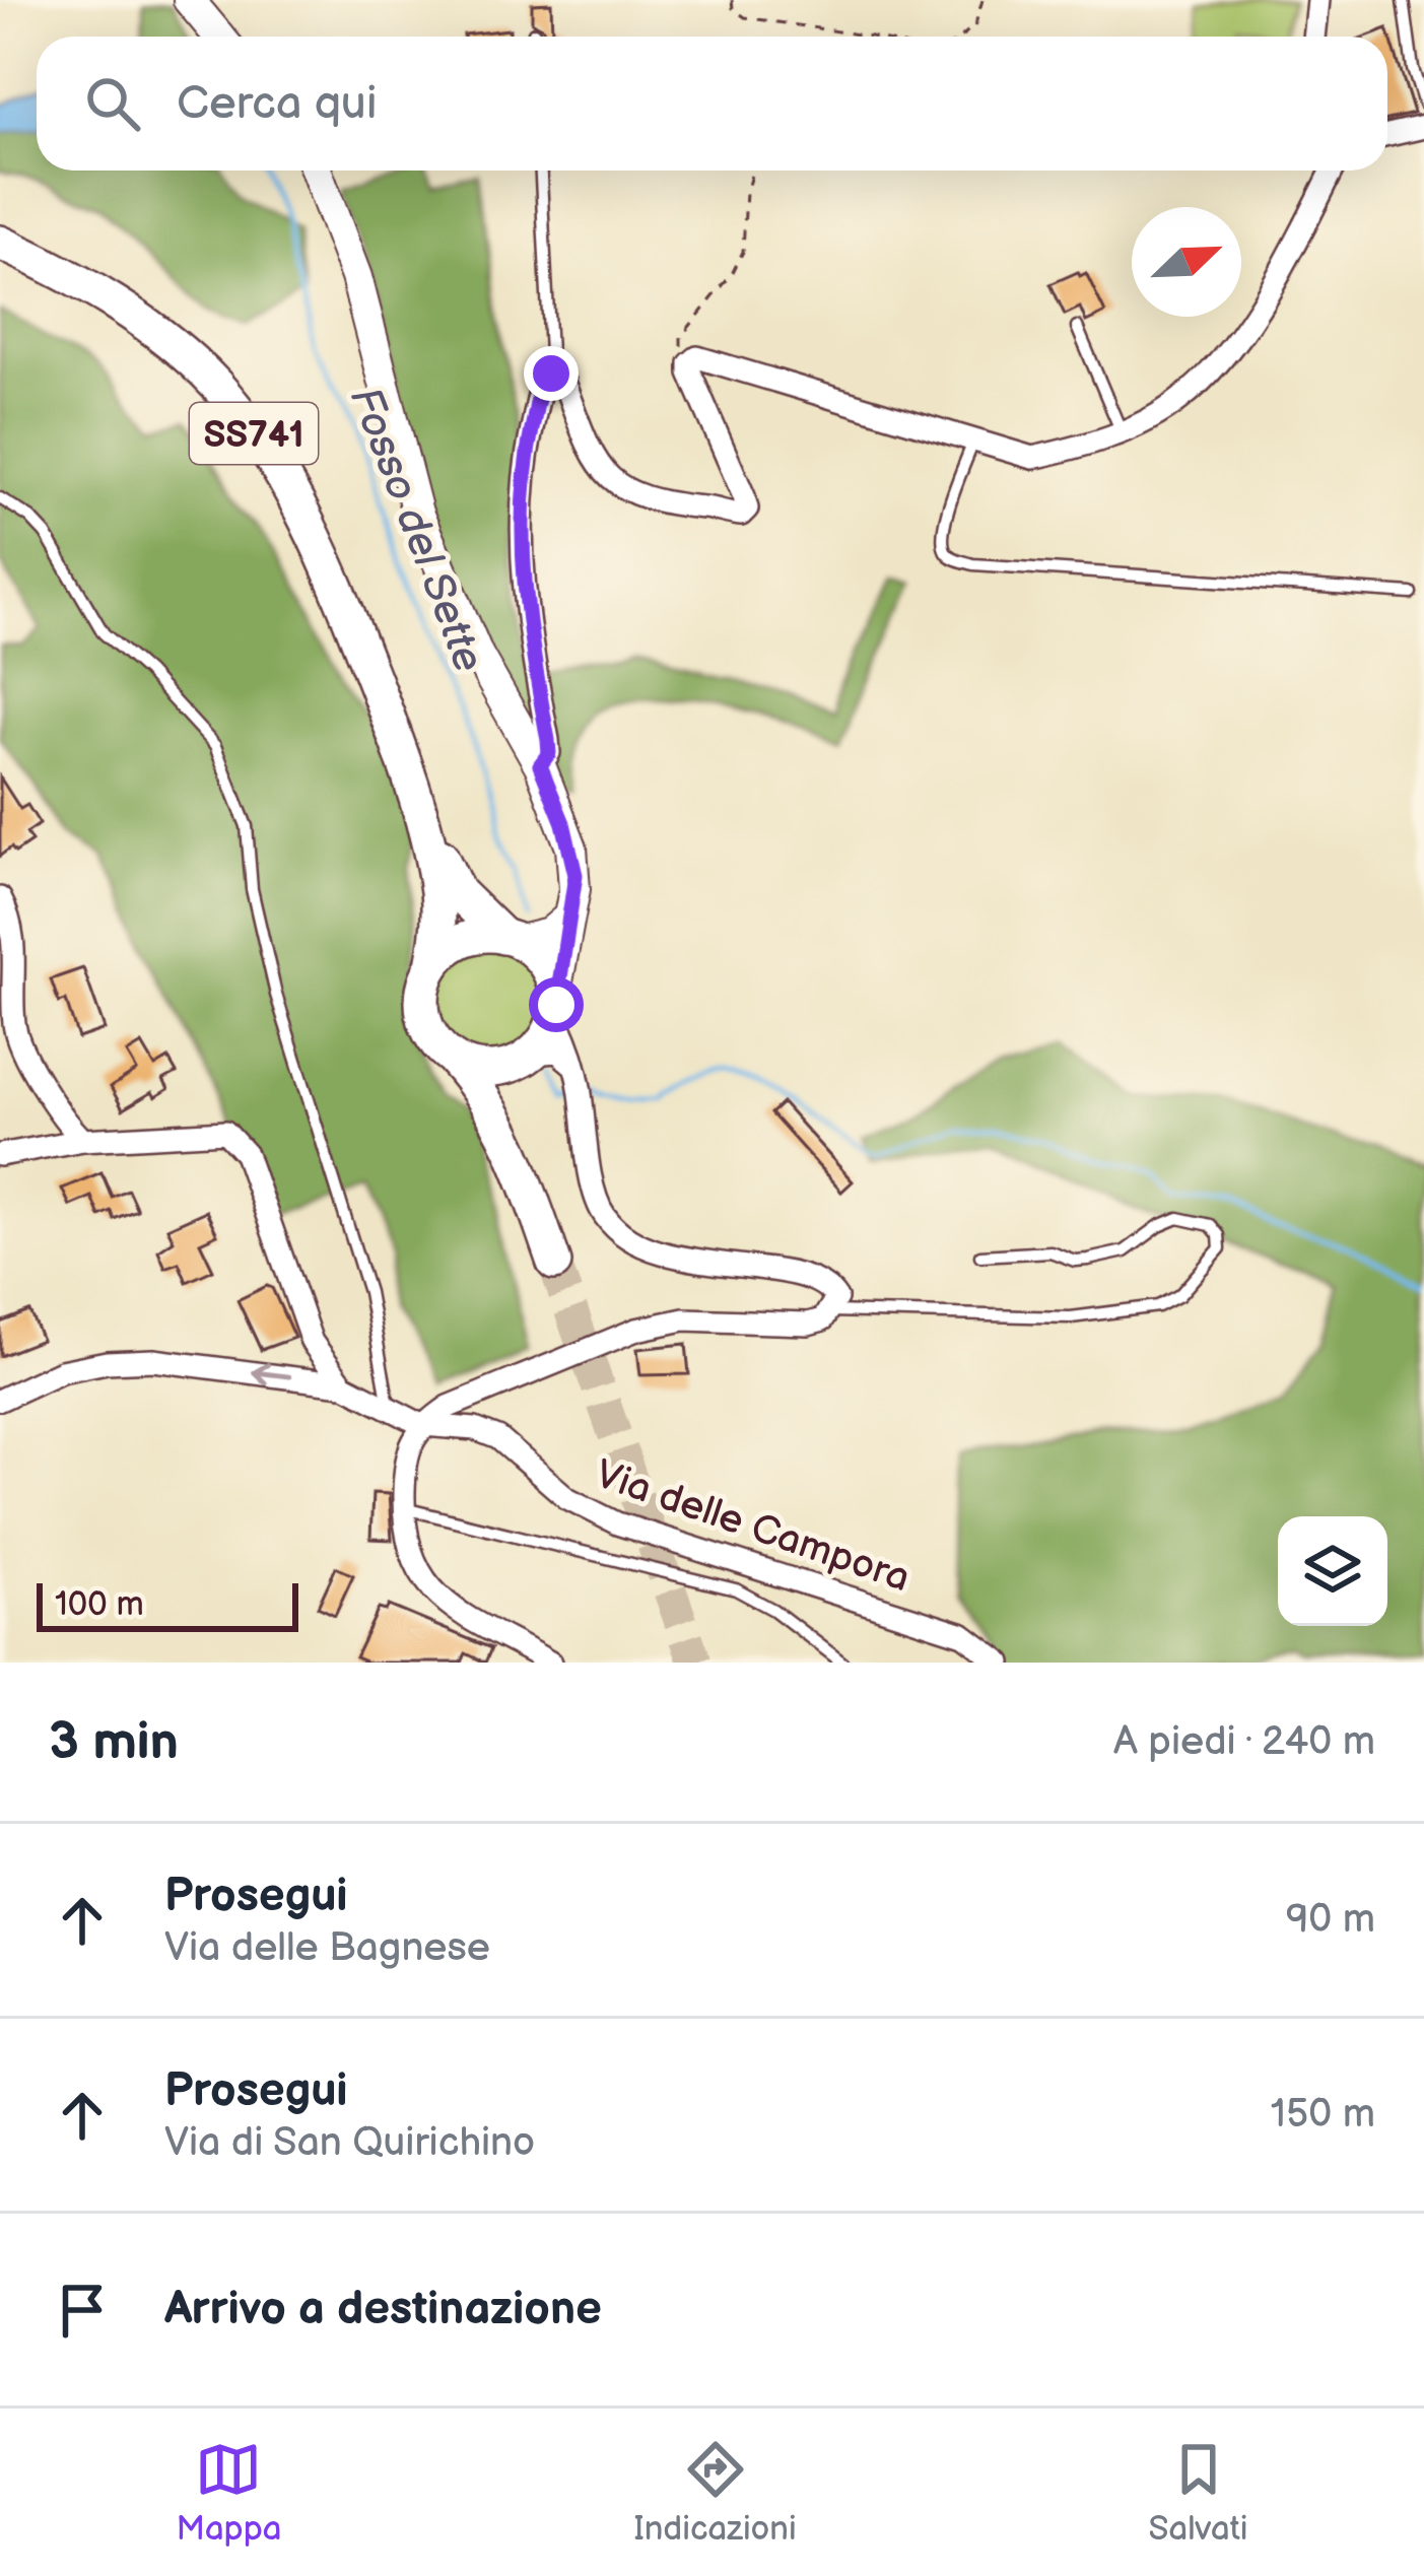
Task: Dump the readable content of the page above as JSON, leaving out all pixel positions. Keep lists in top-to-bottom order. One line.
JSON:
{"streets":{"main road":["SS741"],"street":["Via delle Campora"]},"water":["Fosso del Sette"],"scale_bar":"100 m","north":"top right","page":{"search":"Cerca qui","scale":"100 m","heading":["3 min","A piedi · 240 m"],"list":[["Prosegui","Via delle Bagnese","90 m"],["Prosegui","Via di San Quirichino","150 m"],"Arrivo a destinazione"],"nav":["Mappa","Indicazioni","Salvati"]}}
